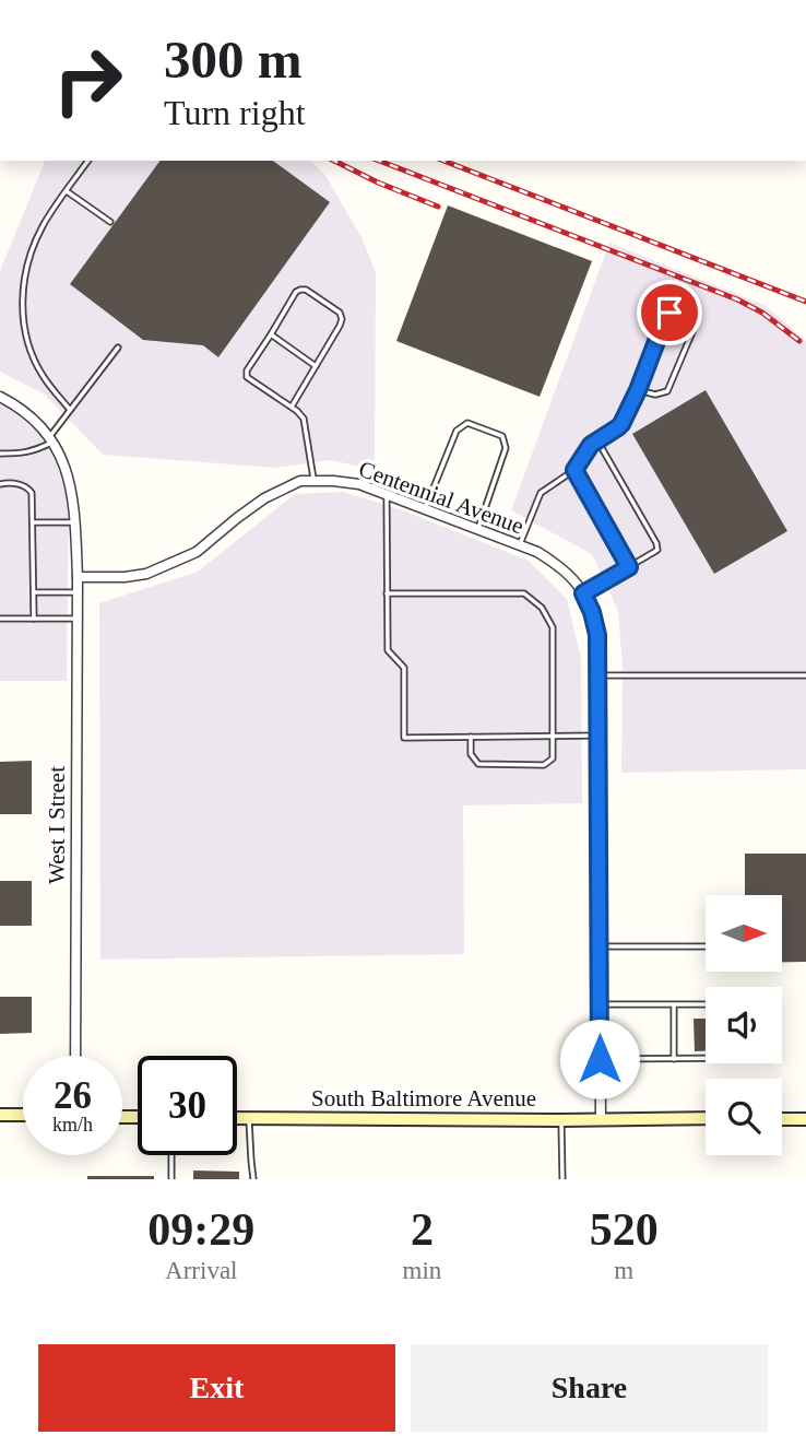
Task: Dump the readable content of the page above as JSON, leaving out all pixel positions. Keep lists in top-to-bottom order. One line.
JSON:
{"streets":{"street":["Centennial Avenue","West I Street","South Baltimore Avenue"]},"crossings":[["Centennial Avenue","West I Street"]],"north":"right","page":{"turn":["300 m","Turn right"],"speed":"26 km/h","limit":"30","eta":["09:29","Arrival","2","min","520","m"],"buttons":["Exit","Share"]}}
